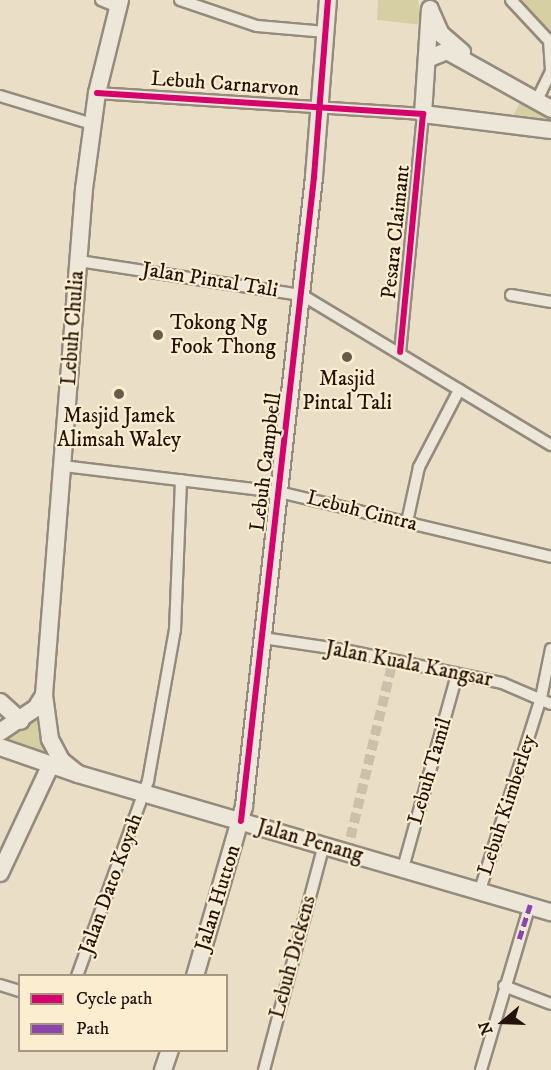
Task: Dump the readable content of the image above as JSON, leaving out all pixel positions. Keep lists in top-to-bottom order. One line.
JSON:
{"streets":{"main road":["Lebuh Carnarvon","Lebuh Chulia","Lebuh Campbell","Jalan Penang","Jalan Hutton"],"street":["Pesara Claimant","Jalan Pintal Tali","Lebuh Cintra","Jalan Kuala Kangsar","Lebuh Tamil","Lebuh Kimberley","Jalan Dato Koyah","Lebuh Dickens"]},"crossings":[["Lebuh Carnarvon","Pesara Claimant"],["Lebuh Carnarvon","Lebuh Chulia"],["Lebuh Carnarvon","Lebuh Campbell"],["Pesara Claimant","Jalan Pintal Tali"],["Jalan Pintal Tali","Lebuh Chulia"],["Jalan Pintal Tali","Lebuh Campbell"],["Lebuh Chulia","Lebuh Cintra"],["Lebuh Chulia","Jalan Penang"],["Lebuh Campbell","Lebuh Cintra"],["Lebuh Campbell","Jalan Kuala Kangsar"],["Lebuh Campbell","Jalan Penang"],["Lebuh Campbell","Jalan Hutton"],["Lebuh Cintra","Jalan Dato Koyah"],["Jalan Kuala Kangsar","Lebuh Tamil"],["Jalan Kuala Kangsar","Lebuh Kimberley"],["Lebuh Tamil","Jalan Penang"],["Lebuh Kimberley","Jalan Penang"],["Jalan Penang","Jalan Dato Koyah"],["Jalan Penang","Jalan Hutton"],["Jalan Penang","Lebuh Dickens"]],"places":["Tokong Ng Fook Thong","Masjid Pintal Tali","Masjid Jamek Alimsah Waley"],"legend":["Cycle path","Path"],"north":"left"}
